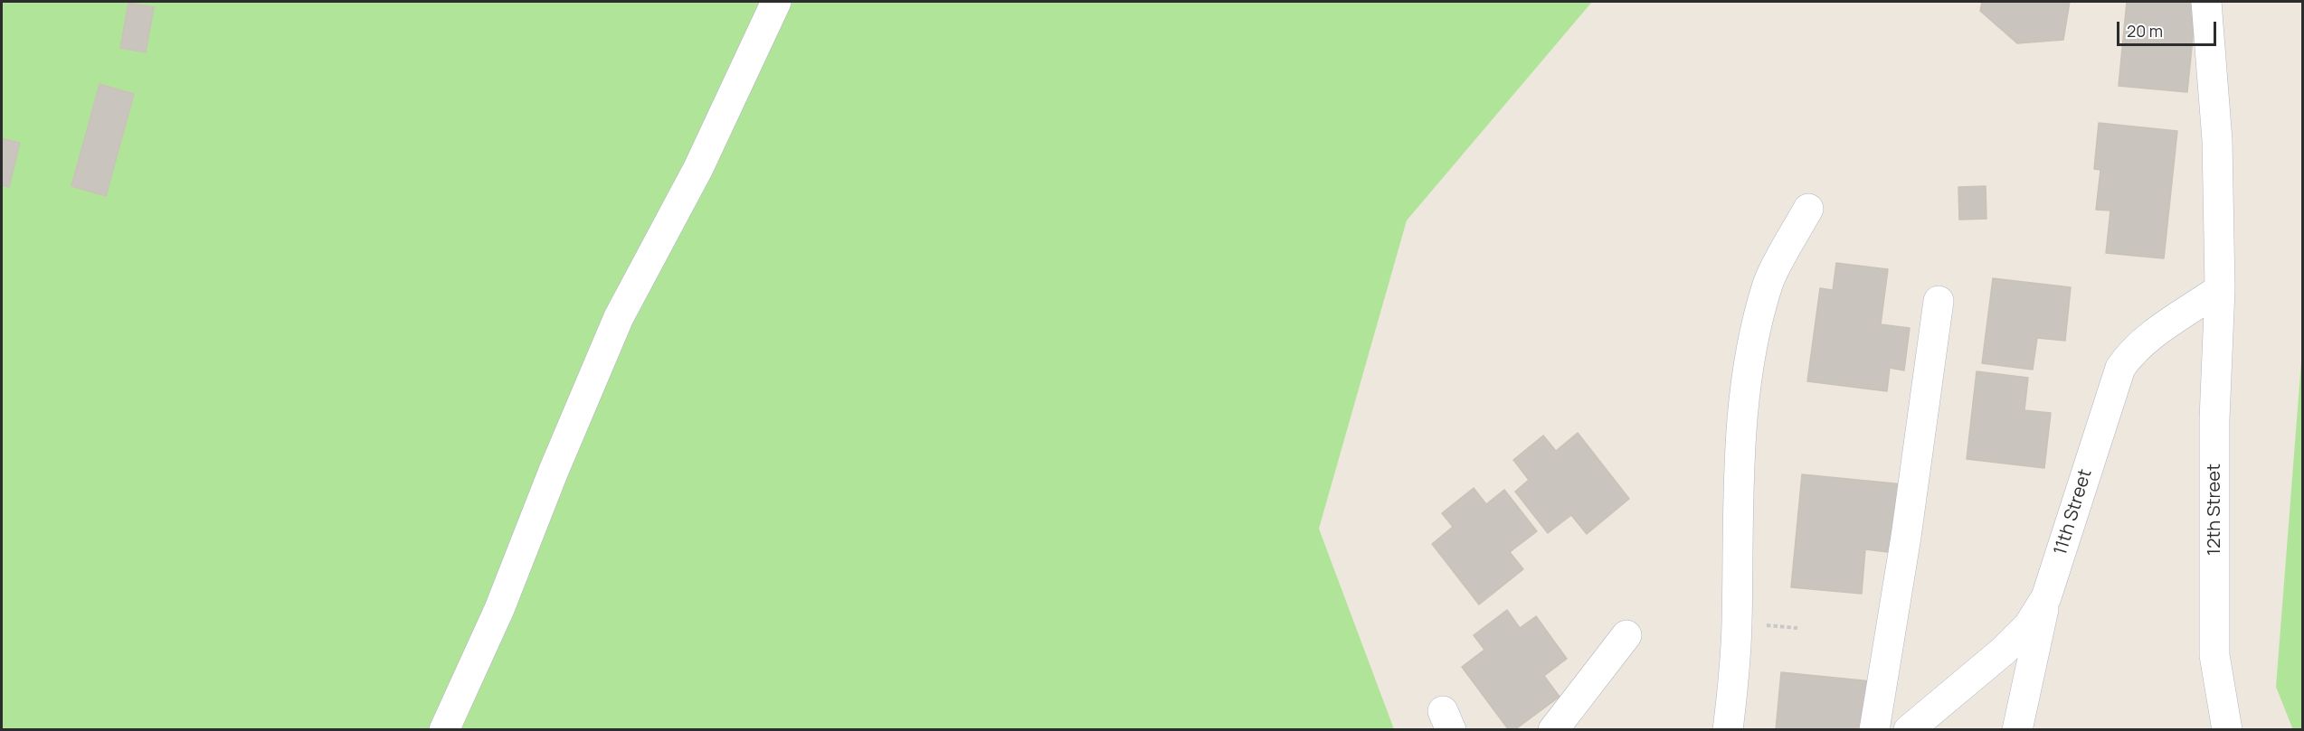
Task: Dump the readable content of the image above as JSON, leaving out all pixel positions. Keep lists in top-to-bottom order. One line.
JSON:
{"streets":{"street":["12th Street","11th Street"]},"crossings":[["12th Street","11th Street"]],"scale_bar":"20 m"}
